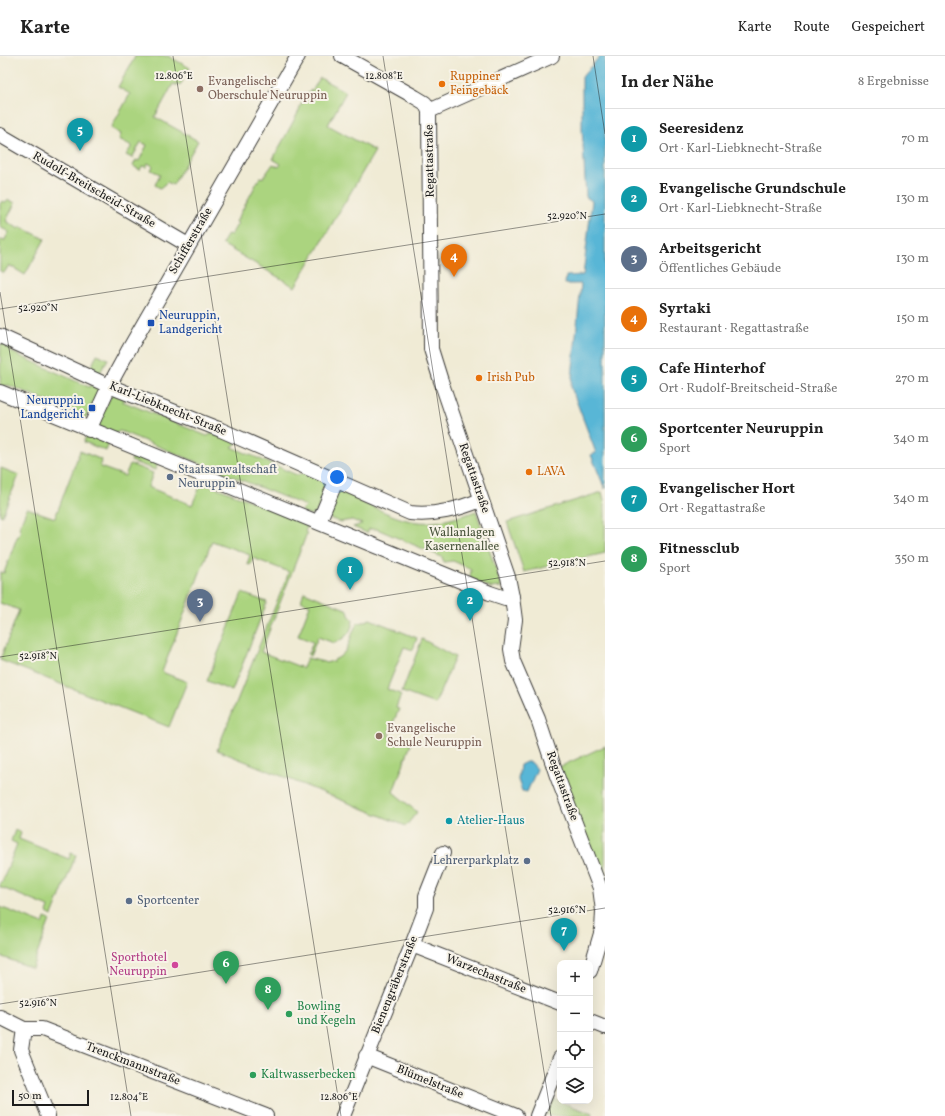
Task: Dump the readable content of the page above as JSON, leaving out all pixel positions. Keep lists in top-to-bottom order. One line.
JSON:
{"streets":{"street":["Regattastraße","Rudolf-Breitscheid-Straße","Schifferstraße","Karl-Liebknecht-Straße","Warzechastraße","Bienengräberstraße","Trenckmannstraße","Blümelstraße"]},"crossings":[["Regattastraße","Karl-Liebknecht-Straße"],["Rudolf-Breitscheid-Straße","Schifferstraße"],["Schifferstraße","Karl-Liebknecht-Straße"],["Warzechastraße","Bienengräberstraße"],["Bienengräberstraße","Blümelstraße"]],"parks":["Wallanlagen Kasernenallee"],"places":{"other":["Ruppiner Feingebäck","Evangelische Oberschule Neuruppin","Irish Pub","LAVA","Staatsanwaltschaft Neuruppin","Evangelische Schule Neuruppin","Atelier-Haus","Lehrerparkplatz","Sportcenter","Sporthotel Neuruppin","Bowling und Kegeln","Kaltwasserbecken"],"transit":["Neuruppin, Landgericht","Neuruppin Landgericht"]},"scale_bar":"50 m","page":{"header":"Karte","nav":["Karte","Route","Gespeichert"],"heading":["In der Nähe","8 Ergebnisse"],"list":[{"mark":"1","name":"Seeresidenz","note":"Ort · Karl-Liebknecht-Straße","value":"70 m"},{"mark":"2","name":"Evangelische Grundschule","note":"Ort · Karl-Liebknecht-Straße","value":"130 m"},{"mark":"3","name":"Arbeitsgericht","note":"Öffentliches Gebäude","value":"130 m"},{"mark":"4","name":"Syrtaki","note":"Restaurant · Regattastraße","value":"150 m"},{"mark":"5","name":"Cafe Hinterhof","note":"Ort · Rudolf-Breitscheid-Straße","value":"270 m"},{"mark":"6","name":"Sportcenter Neuruppin","note":"Sport","value":"340 m"},{"mark":"7","name":"Evangelischer Hort","note":"Ort · Regattastraße","value":"340 m"},{"mark":"8","name":"Fitnessclub","note":"Sport","value":"350 m"}],"pins":["5","4","1","2","3","7","6","8"],"map_buttons":["+","−"],"scale":"50 m"},"coordinates":["12.806°E","12.808°E","52.920°N","52.918°N","52.916°N","12.804°E"]}
